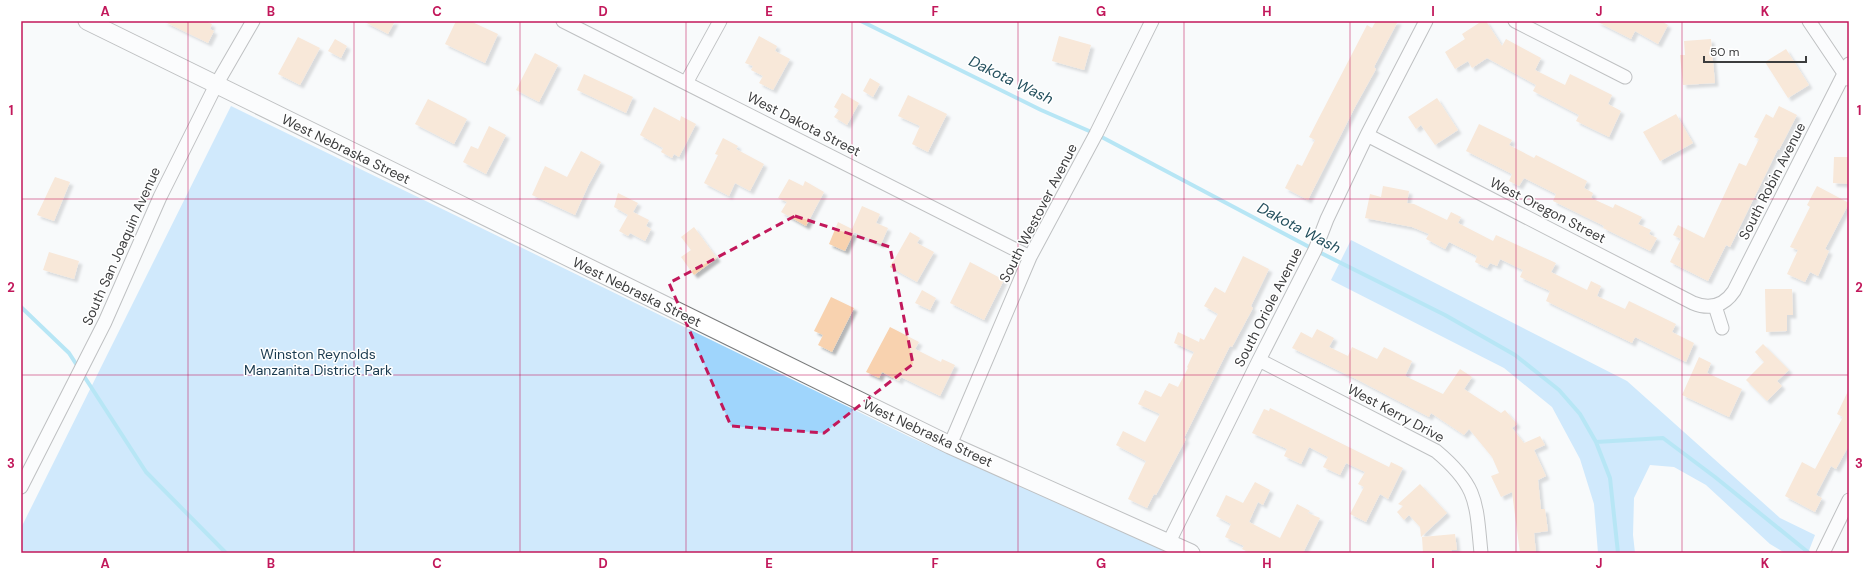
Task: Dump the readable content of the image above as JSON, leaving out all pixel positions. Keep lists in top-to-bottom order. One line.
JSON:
{"streets":{"street":["West Dakota Street","West Nebraska Street","South Robin Avenue","West Oregon Street","South Westover Avenue","South San Joaquin Avenue","South Oriole Avenue","West Kerry Drive"]},"crossings":[["West Dakota Street","South Westover Avenue"],["West Nebraska Street","South Westover Avenue"],["West Nebraska Street","South San Joaquin Avenue"],["West Nebraska Street","South Oriole Avenue"],["South Robin Avenue","West Oregon Street"],["West Oregon Street","South Oriole Avenue"],["South Oriole Avenue","West Kerry Drive"]],"water":["Dakota Wash"],"parks":["Winston Reynolds Manzanita District Park"],"scale_bar":"50 m","grid":{"columns":["A","B","C","D","E","F","G","H","I","J","K"],"rows":["1","2","3"]}}
